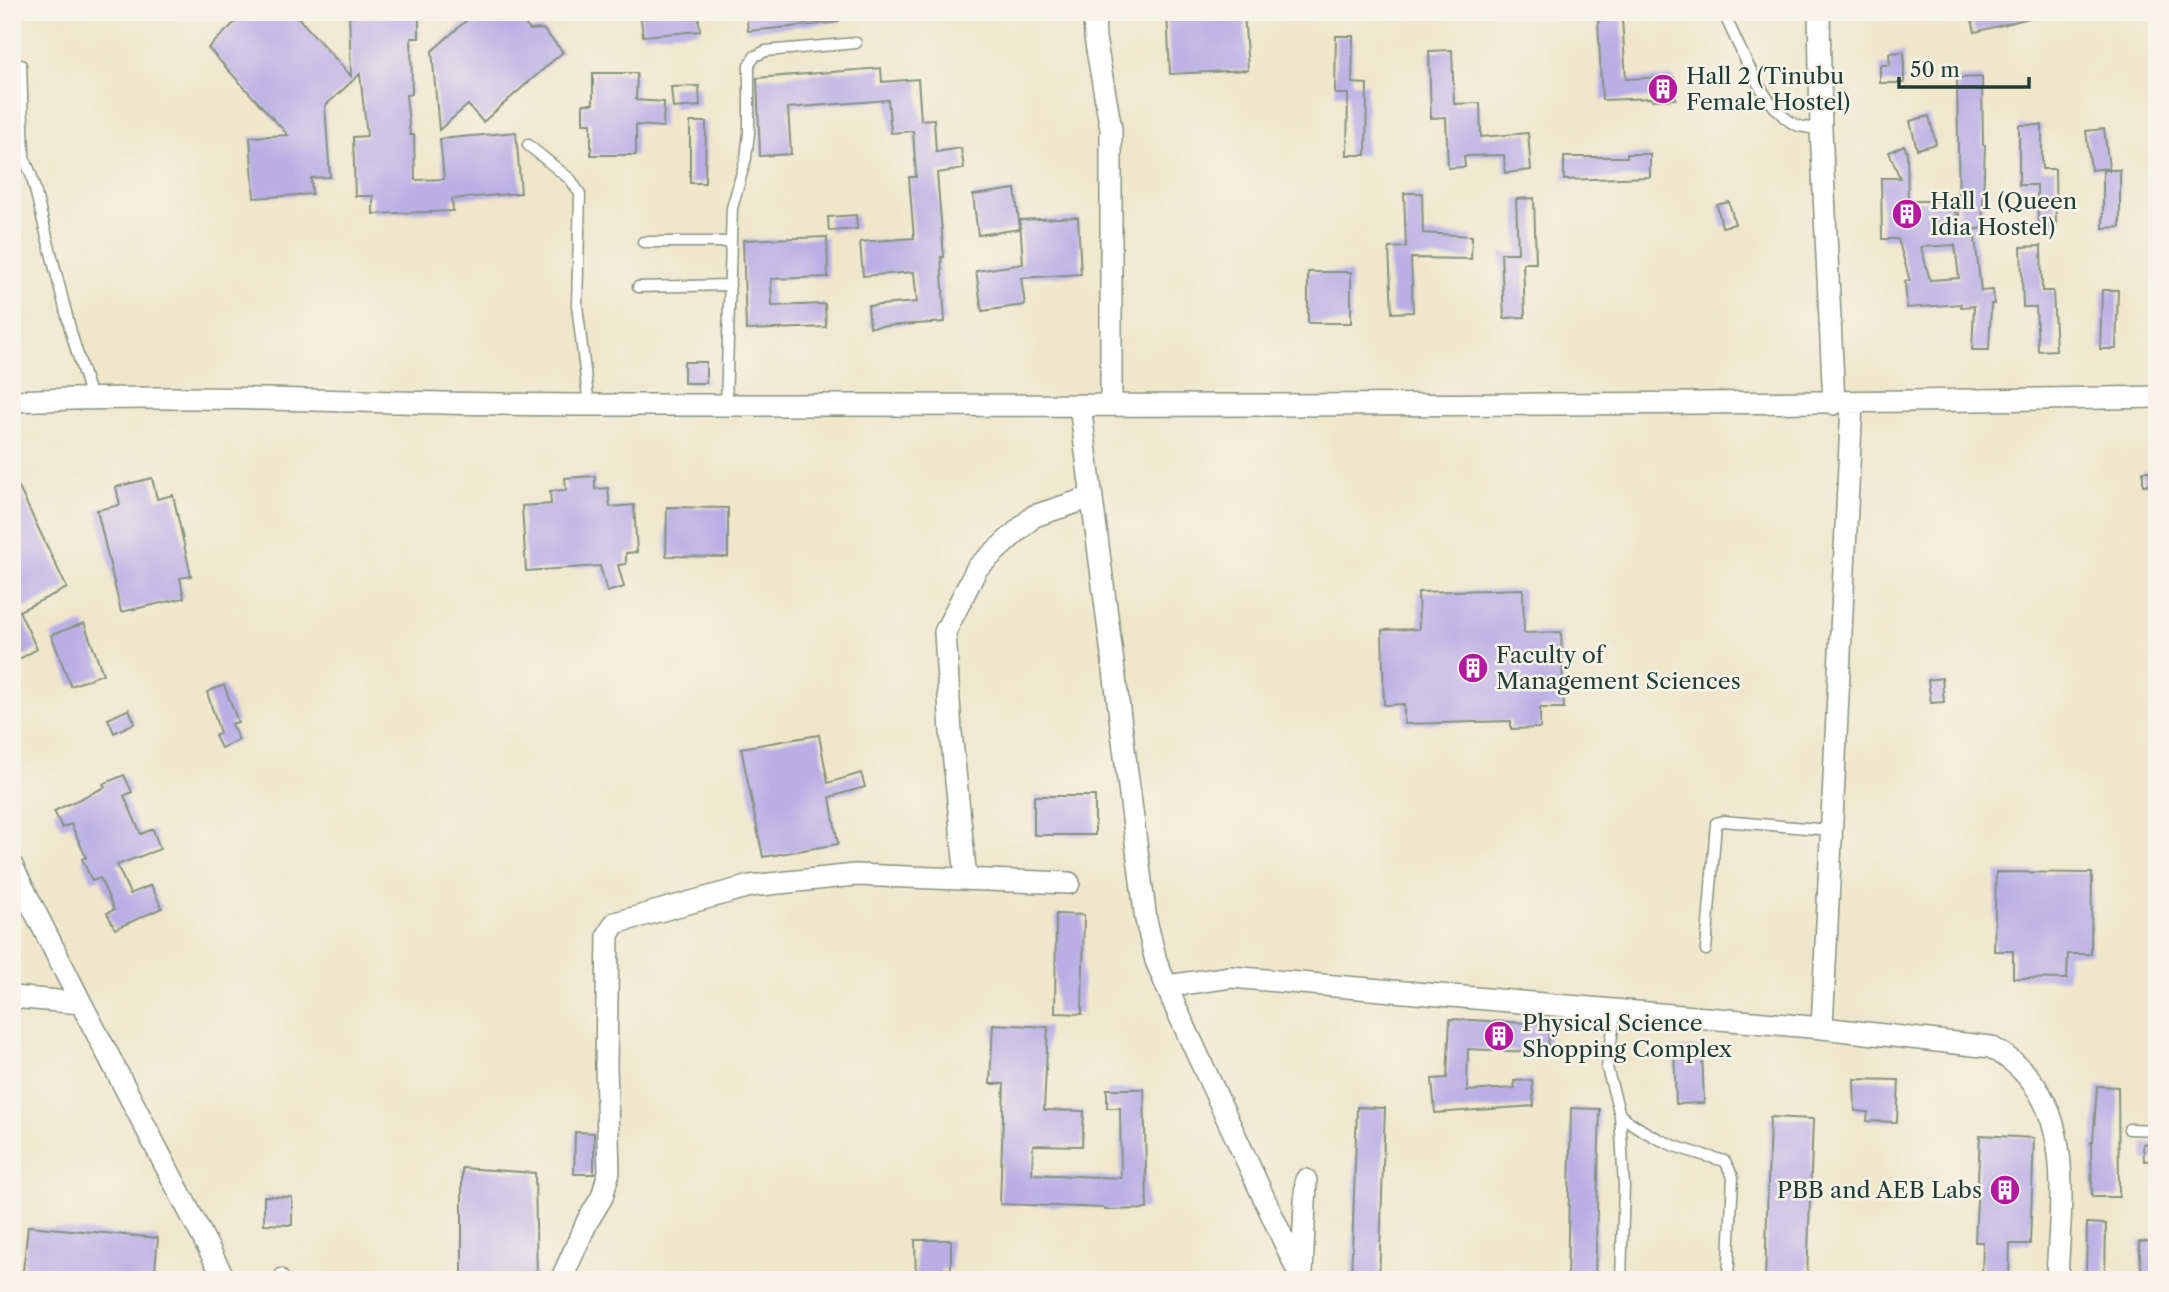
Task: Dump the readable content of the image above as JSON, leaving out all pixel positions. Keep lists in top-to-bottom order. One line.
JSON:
{"places":{"building":["Hall 2 (Tinubu Female Hostel)","Hall 1 (Queen Idia Hostel)","Faculty of Management Sciences","Physical Science Shopping Complex","PBB and AEB Labs"]},"scale_bar":"50 m"}
